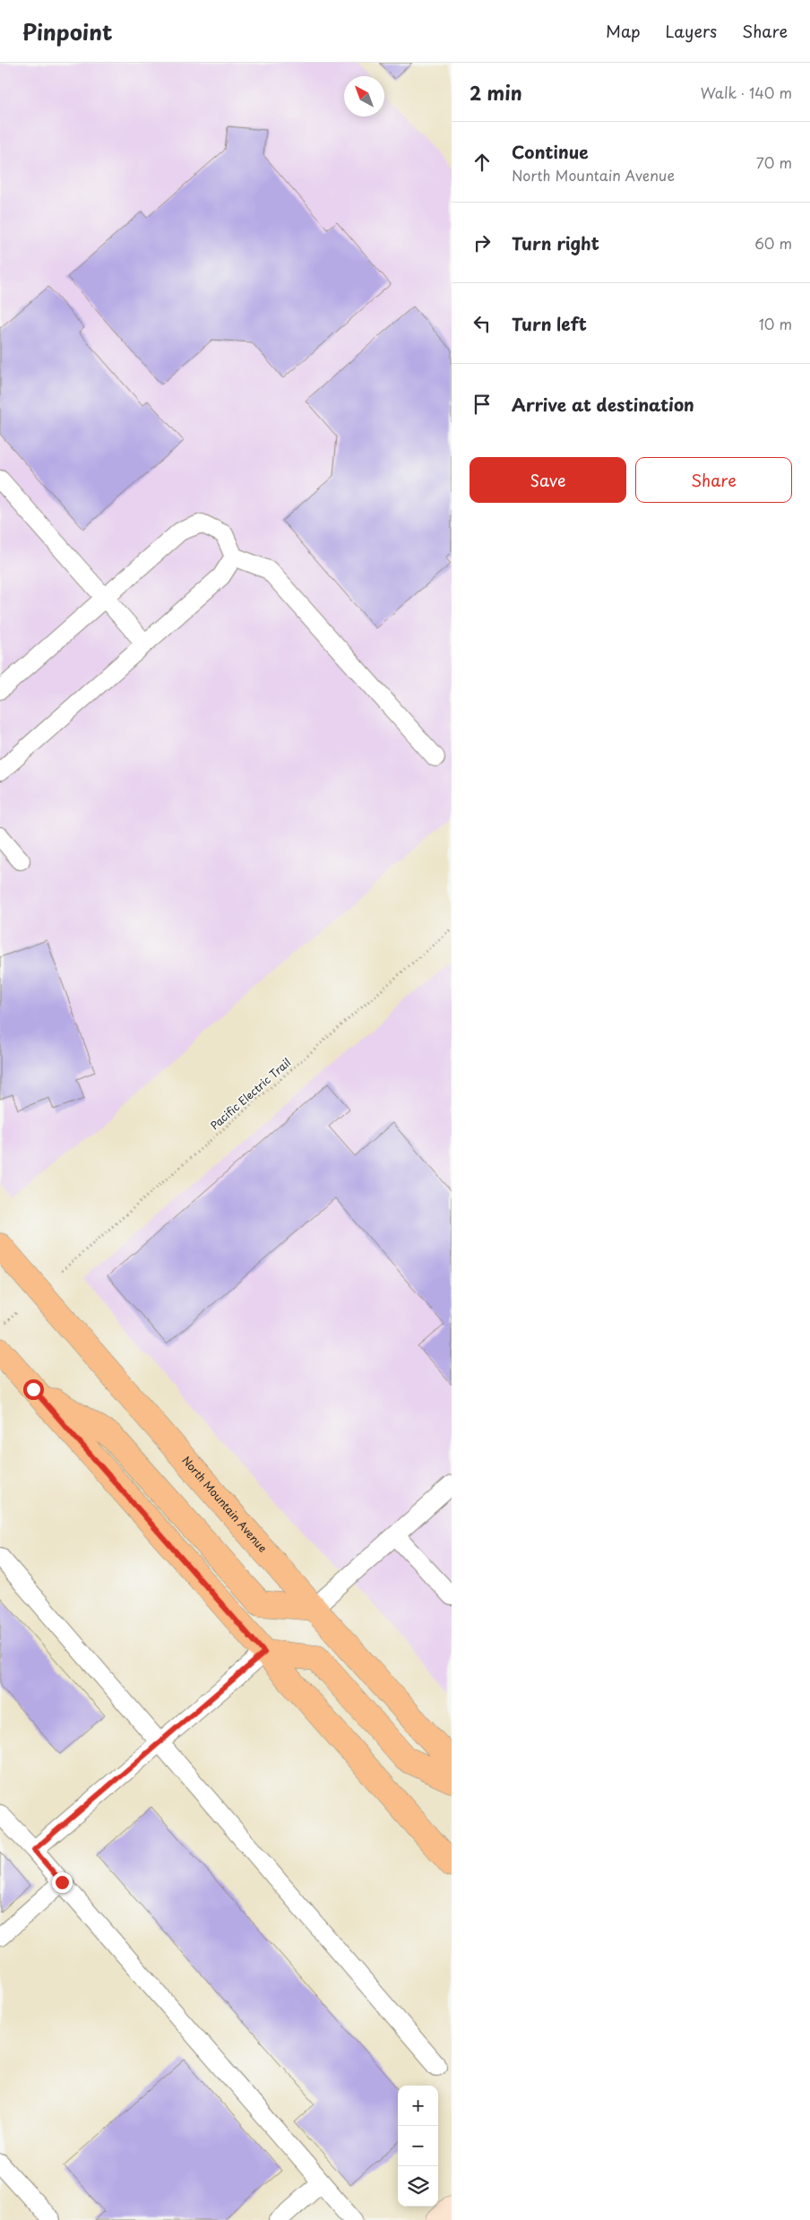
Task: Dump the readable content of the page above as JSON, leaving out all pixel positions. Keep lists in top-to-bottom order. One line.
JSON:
{"streets":{"main road":["North Mountain Avenue"],"path":["Pacific Electric Trail"]},"north":"top left","page":{"header":"Pinpoint","nav":["Map","Layers","Share"],"heading":["2 min","Walk · 140 m"],"list":[["Continue","North Mountain Avenue","70 m"],["Turn right","60 m"],["Turn left","10 m"],"Arrive at destination"],"buttons":["Save","Share"],"map_buttons":["+","−"]}}
